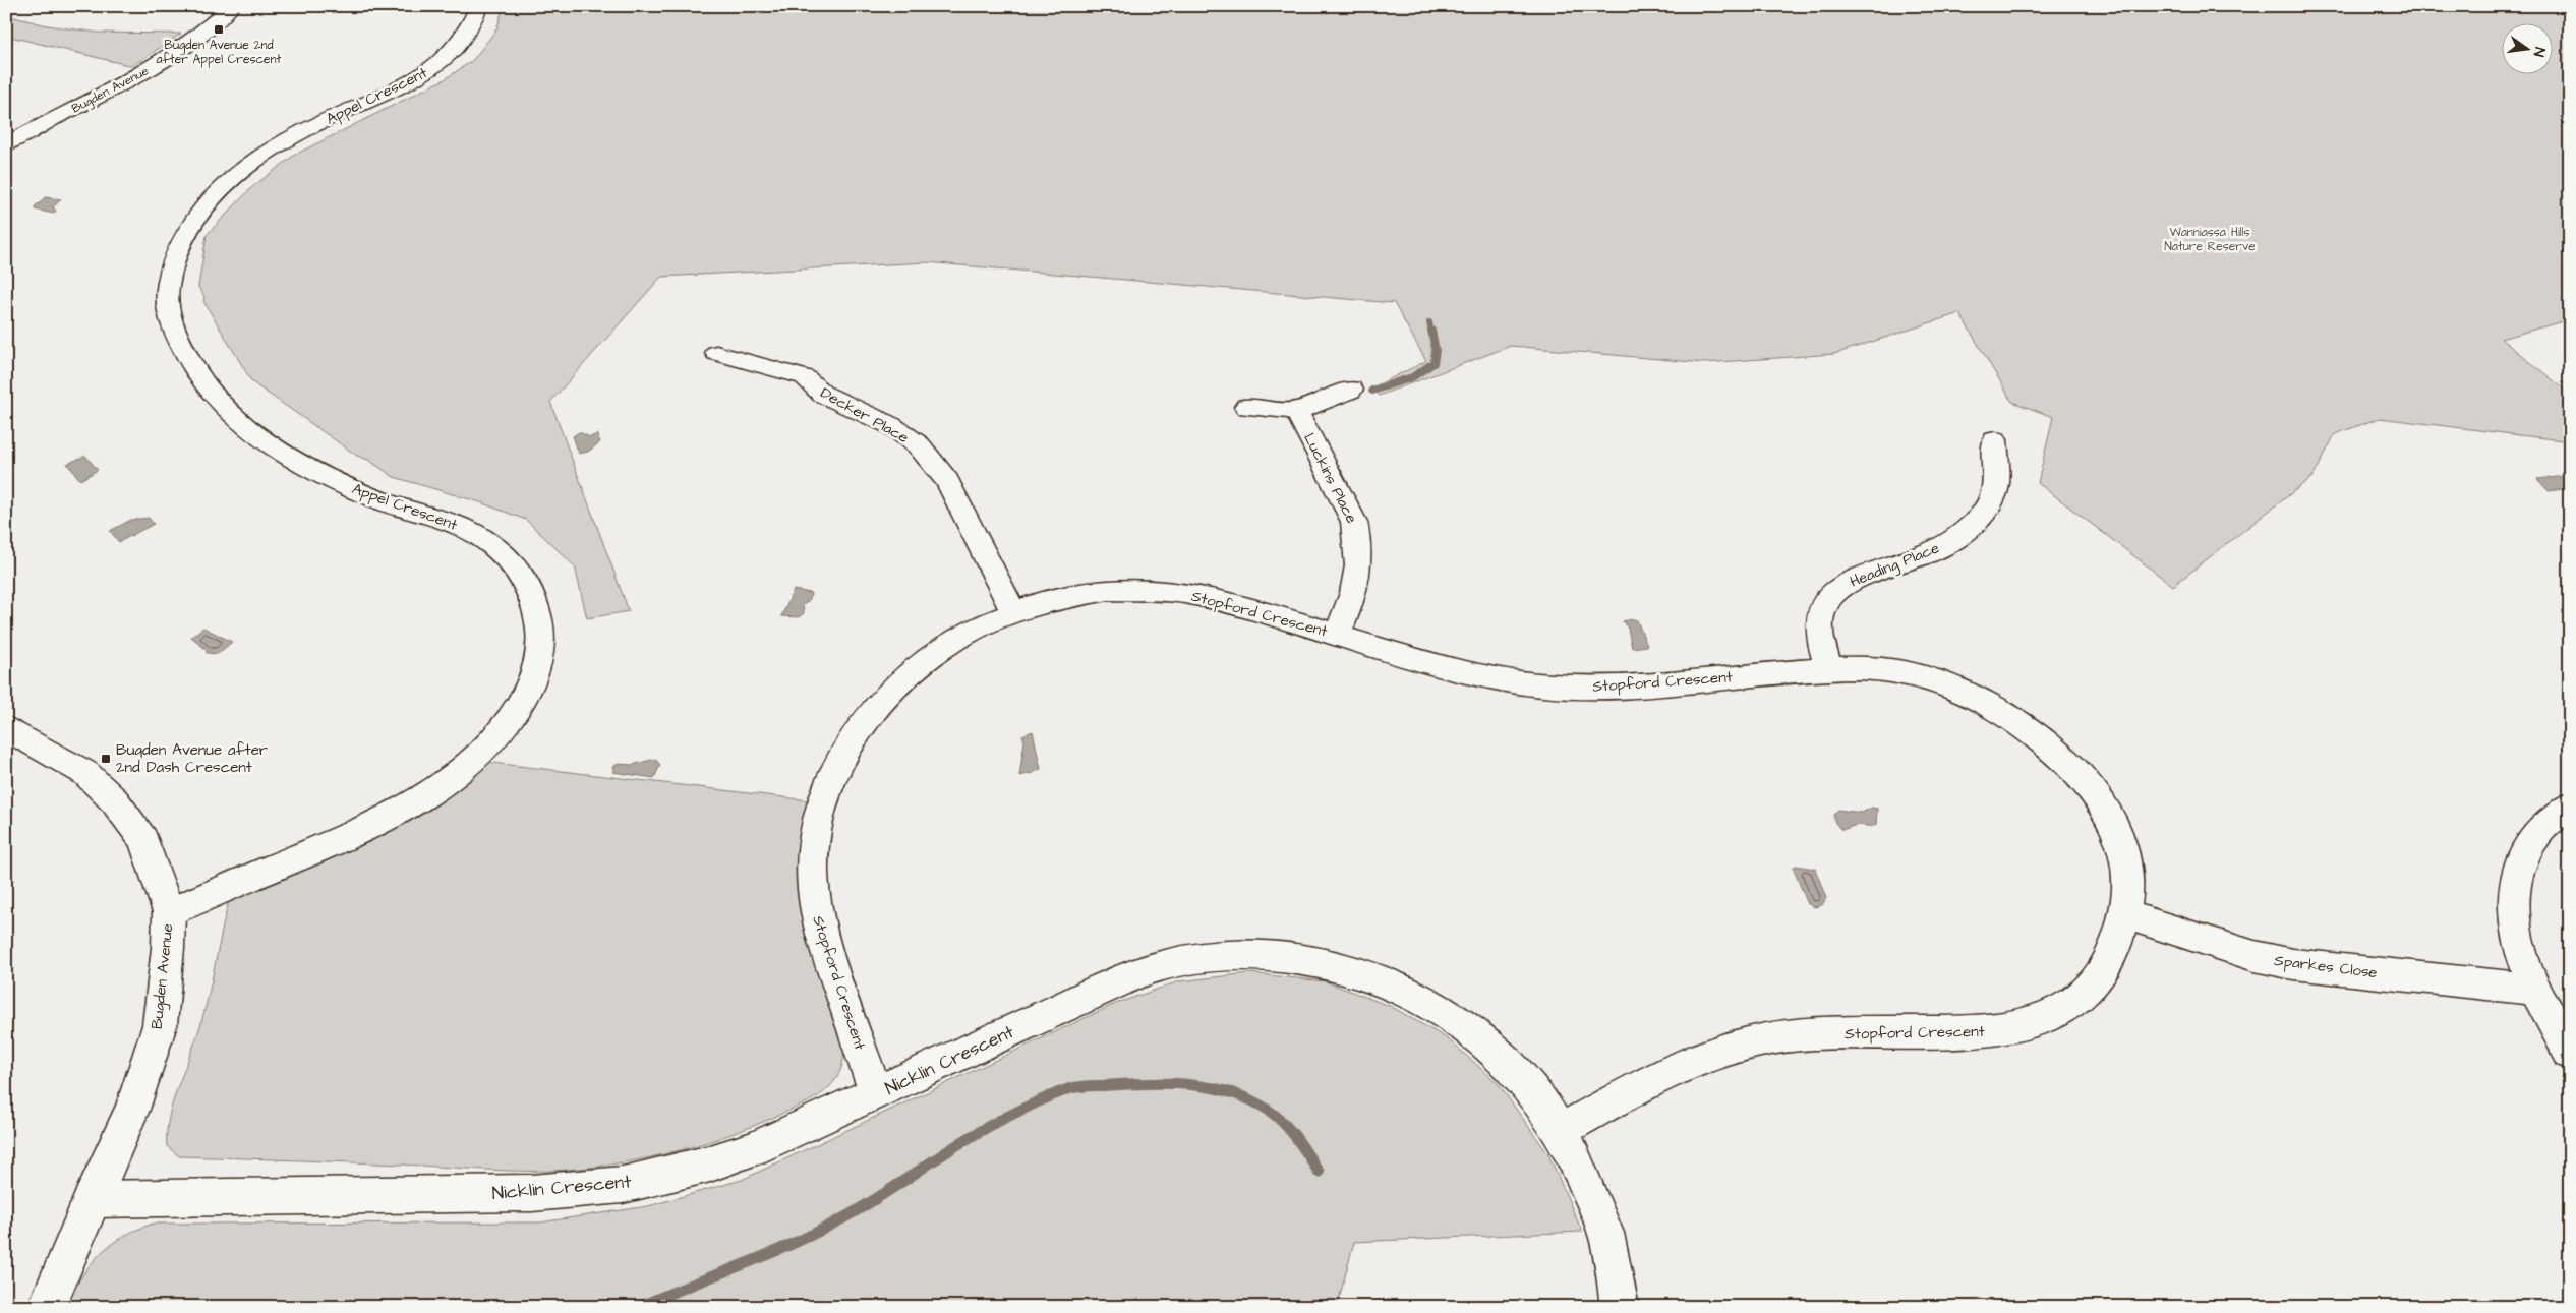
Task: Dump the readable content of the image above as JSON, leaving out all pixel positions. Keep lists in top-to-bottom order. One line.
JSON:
{"streets":{"street":["Bugden Avenue","Appel Crescent","Decker Place","Luckins Place","Heading Place","Stopford Crescent","Sparkes Close","Nicklin Crescent"]},"crossings":[["Bugden Avenue","Appel Crescent"],["Bugden Avenue","Nicklin Crescent"],["Decker Place","Stopford Crescent"],["Luckins Place","Stopford Crescent"],["Heading Place","Stopford Crescent"],["Stopford Crescent","Sparkes Close"],["Stopford Crescent","Nicklin Crescent"]],"parks":["Wanniassa Hills Nature Reserve"],"places":{"transit":["Bugden Avenue 2nd after Appel Crescent","Bugden Avenue after 2nd Dash Crescent"]},"north":"right"}
